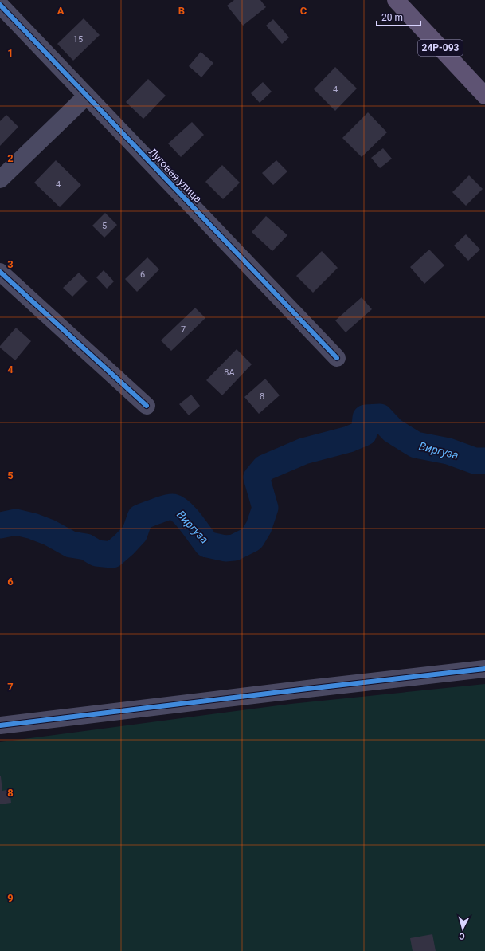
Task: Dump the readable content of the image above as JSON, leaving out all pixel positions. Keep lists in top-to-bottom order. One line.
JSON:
{"streets":{"main road":["24Р-093"],"street":["Луговая улица"]},"water":["Виргуза"],"house_numbers":["15","4","4","5","6","7","8А","8"],"scale_bar":"20 m","north":"bottom","grid":{"columns":["A","B","C"],"rows":["1","2","3","4","5","6","7","8","9"]}}
